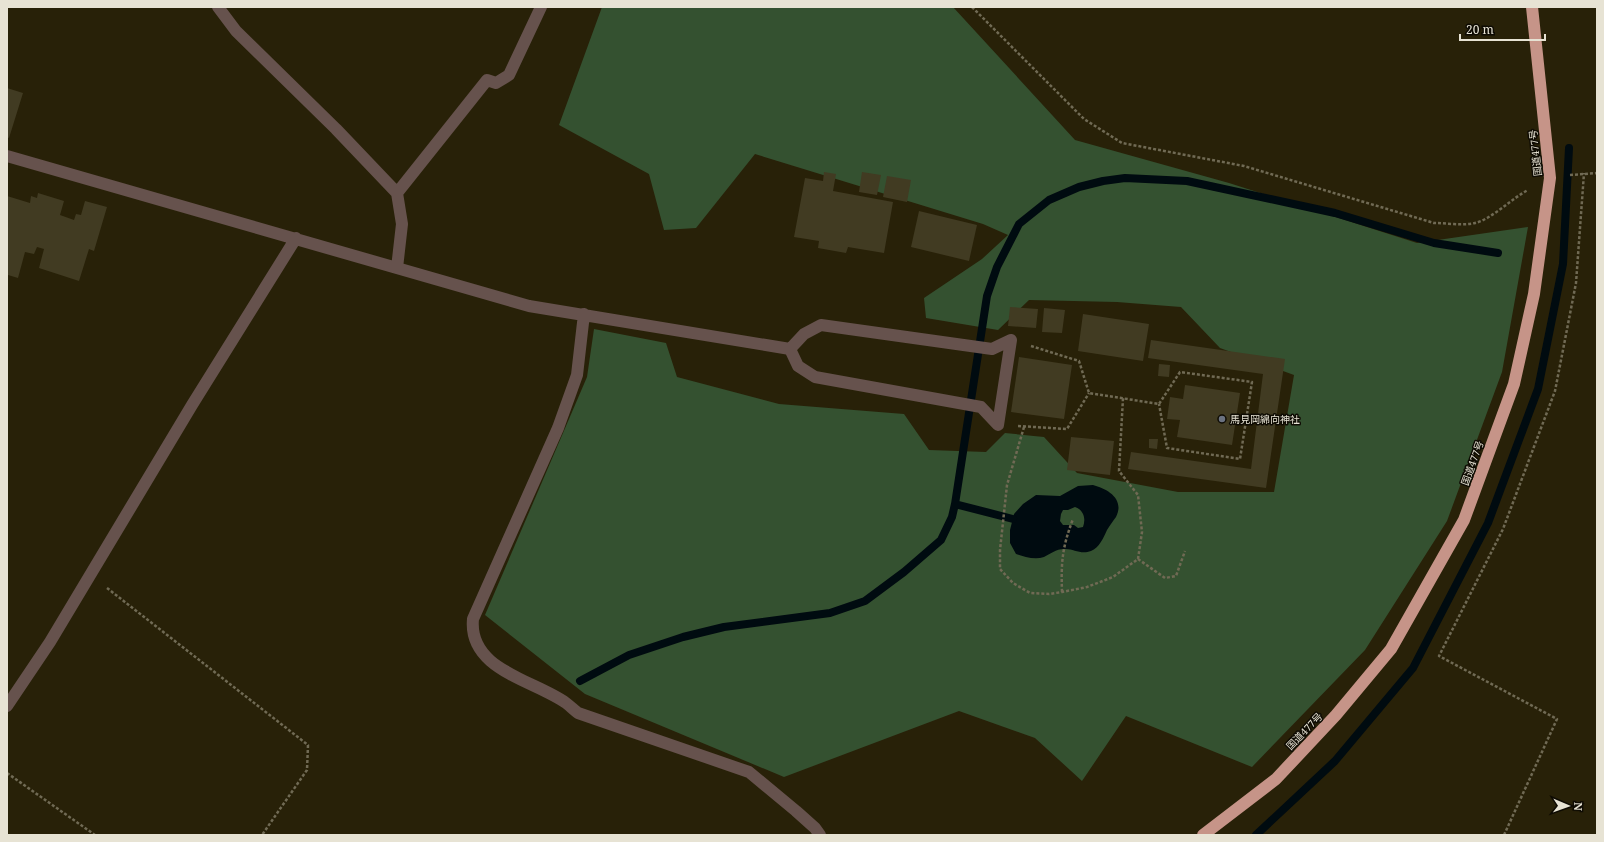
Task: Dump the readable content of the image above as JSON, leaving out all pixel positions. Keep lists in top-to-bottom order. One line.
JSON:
{"streets":{"highway":["国道477号"]},"places":["馬見岡綿向神社"],"scale_bar":"20 m","north":"right"}
